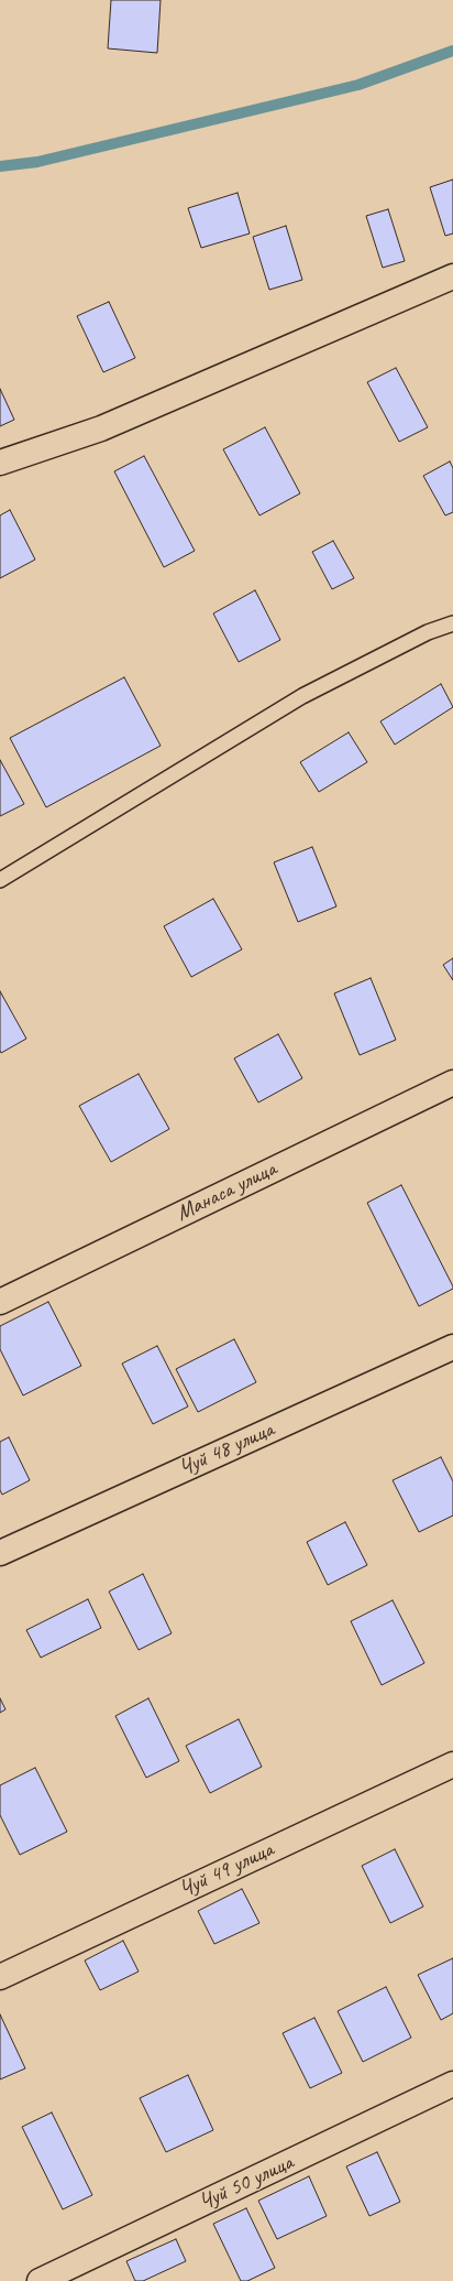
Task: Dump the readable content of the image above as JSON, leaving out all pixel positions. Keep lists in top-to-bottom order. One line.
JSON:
{"streets":{"street":["Манаса улица","Чуй 48 улица","Чуй 49 улица","Чуй 50 улица"]}}
